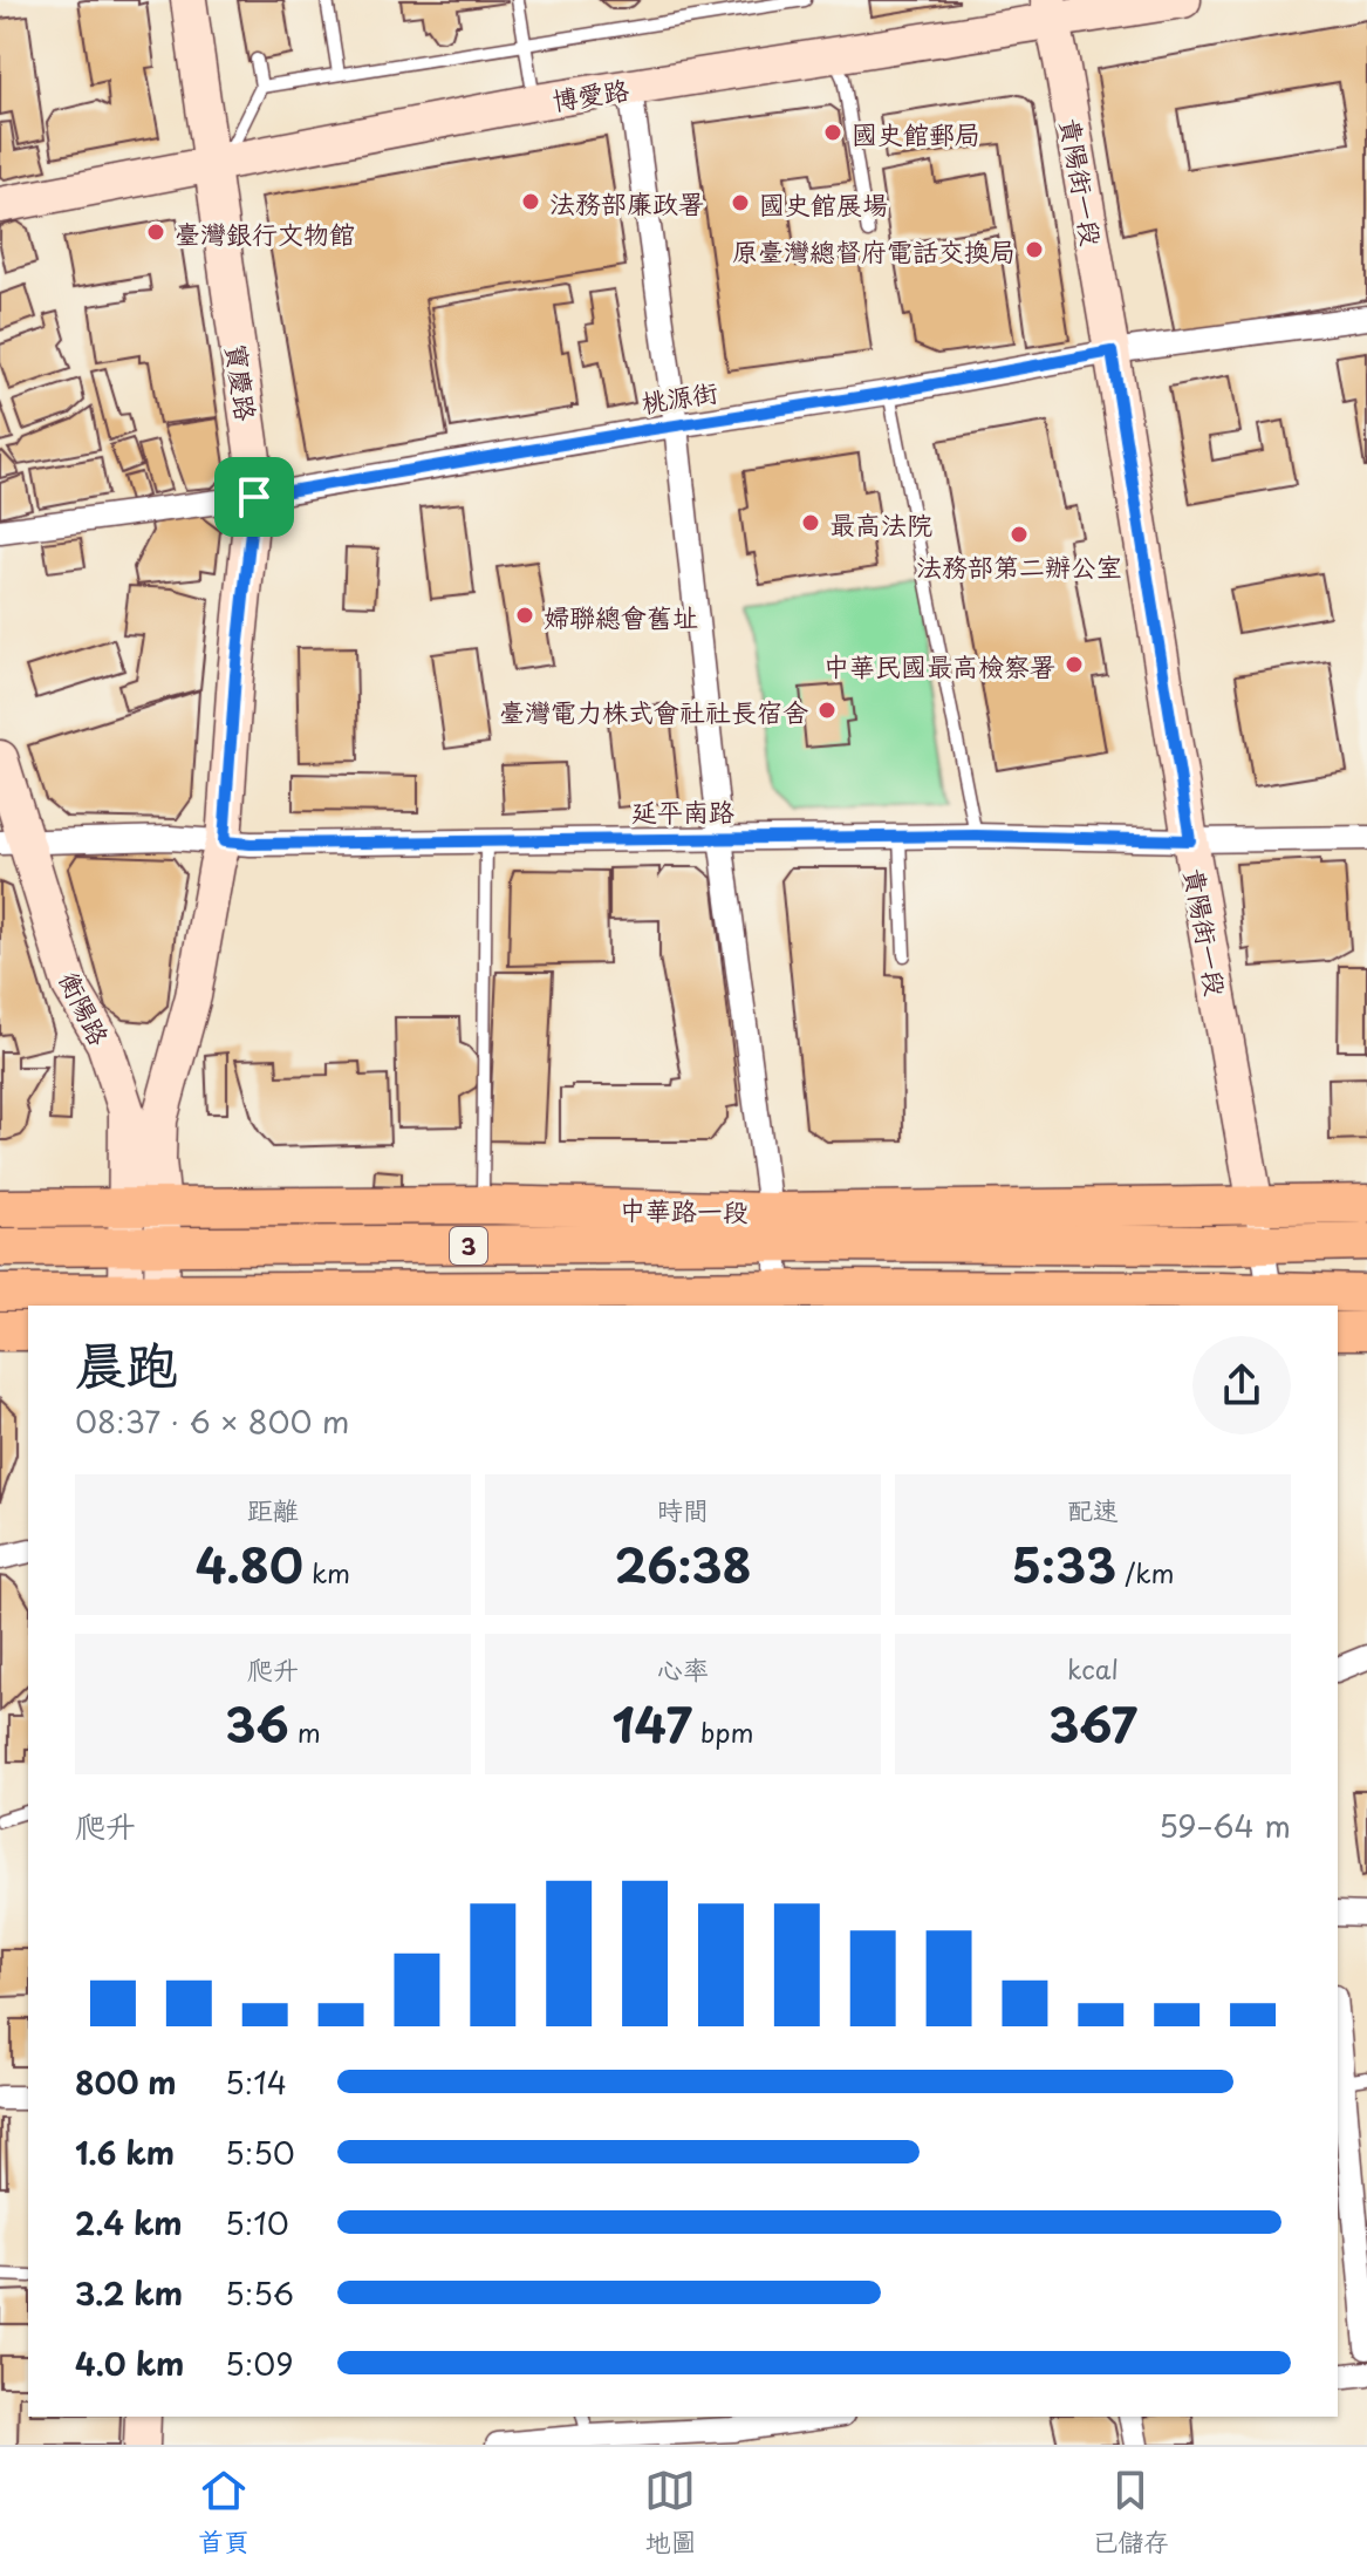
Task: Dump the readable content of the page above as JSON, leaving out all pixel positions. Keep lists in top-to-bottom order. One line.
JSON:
{"streets":{"main road":["中華路一段","3"],"street":["博愛路","貴陽街一段","寶慶路","桃源街","延平南路","衡陽路"]},"crossings":[["博愛路","貴陽街一段"],["博愛路","寶慶路"],["貴陽街一段","桃源街"],["貴陽街一段","延平南路"],["貴陽街一段","中華路一段"],["貴陽街一段","3"],["寶慶路","桃源街"],["寶慶路","延平南路"],["寶慶路","衡陽路"],["寶慶路","中華路一段"],["寶慶路","3"],["延平南路","衡陽路"],["衡陽路","中華路一段"],["衡陽路","3"]],"places":["國史館郵局","法務部廉政署","國史館展場","臺灣銀行文物館","原臺灣總督府電話交換局","最高法院","法務部第二辦公室","婦聯總會舊址","中華民國最高檢察署","臺灣電力株式會社社長宿舍"],"page":{"heading":["晨跑","08:37 · 6 × 800 m"],"stats":[["距離","4.80 km"],["時間","26:38"],["配速","5:33 /km"],["爬升","36 m"],["心率","147 bpm"],["kcal","367"]],"chart":["爬升","59–64 m"],"list":[{"name":"800 m","note":"5:14"},{"name":"1.6 km","note":"5:50"},{"name":"2.4 km","note":"5:10"},{"name":"3.2 km","note":"5:56"},{"name":"4.0 km","note":"5:09"}],"tabs":["首頁","地圖","已儲存"]}}
